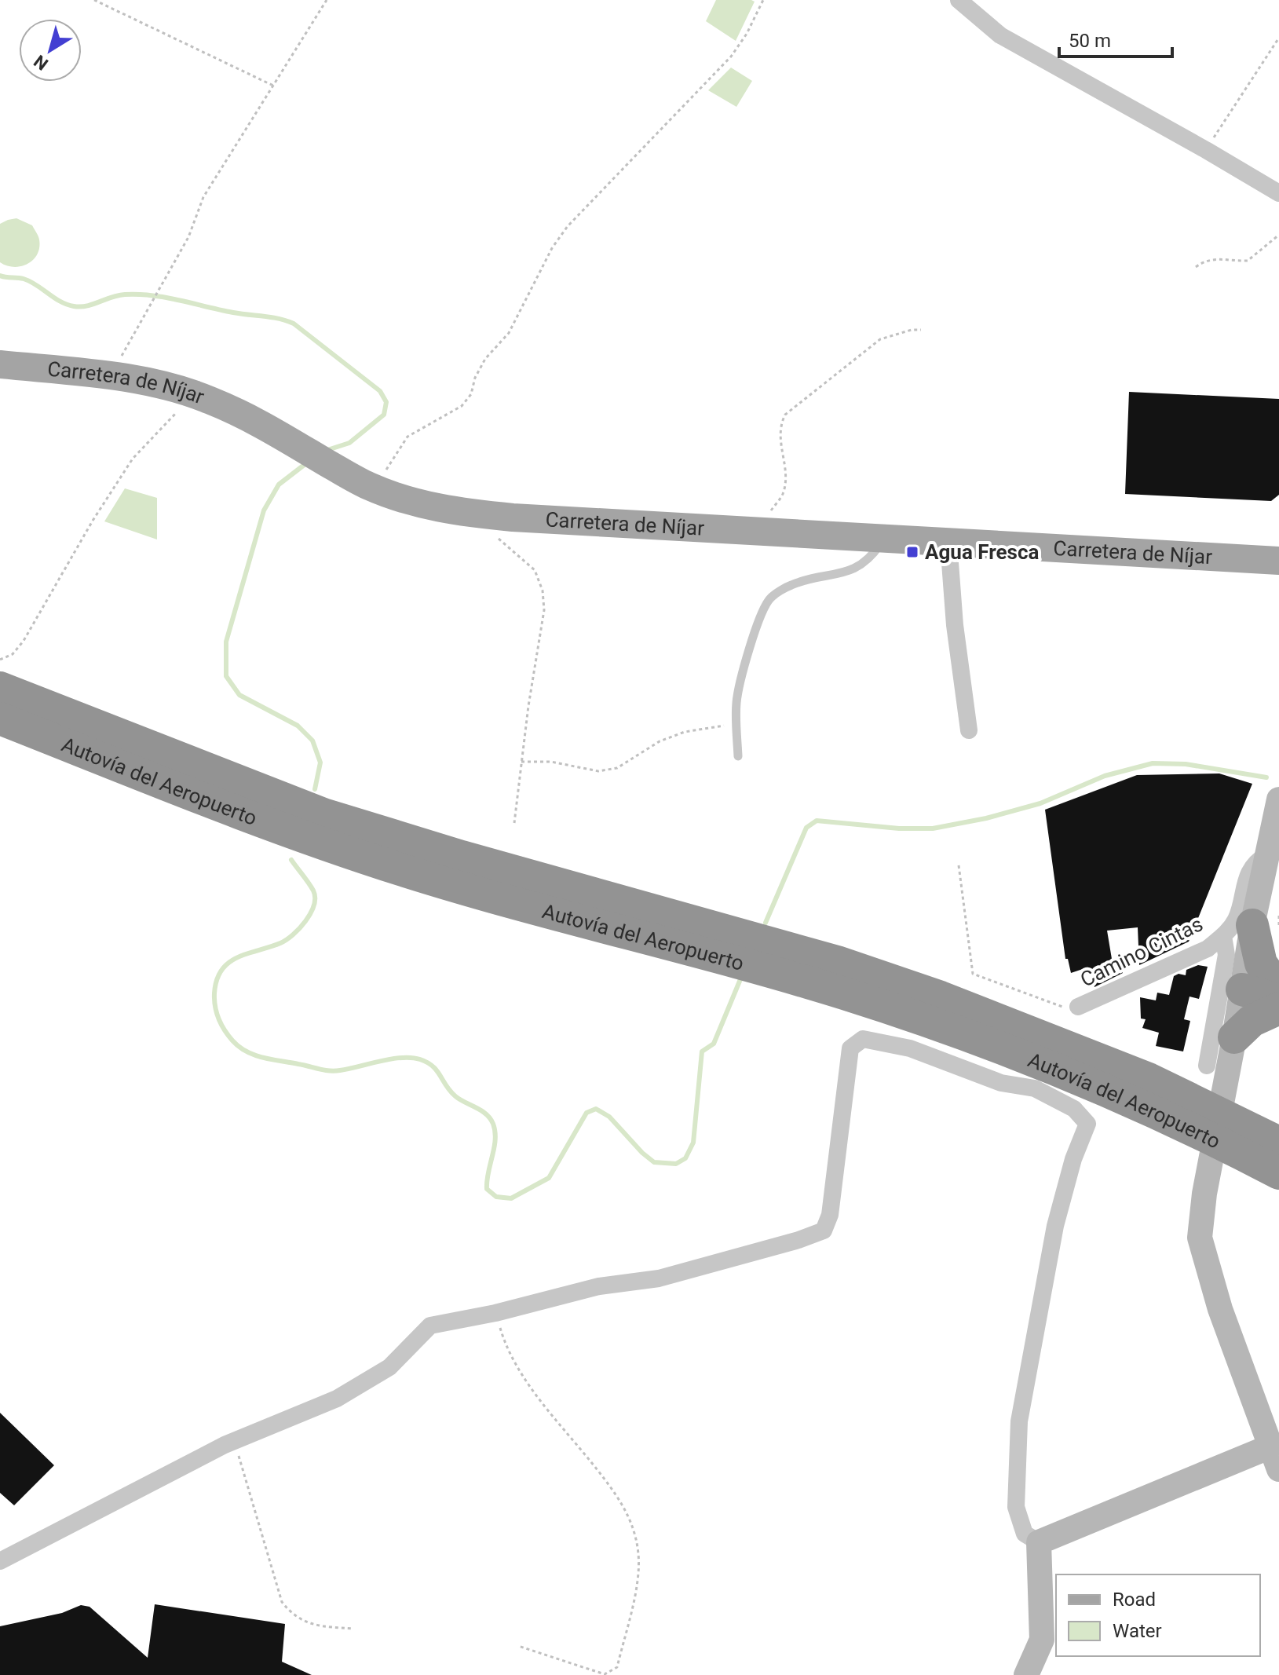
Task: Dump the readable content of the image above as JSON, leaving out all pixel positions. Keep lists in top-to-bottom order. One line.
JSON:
{"streets":{"highway":["Autovía del Aeropuerto"],"main road":["Carretera de Níjar"],"street":["Camino Cintas"]},"places":{"transit":["Agua Fresca"]},"legend":["Road","Water"],"scale_bar":"50 m","north":"bottom left"}
